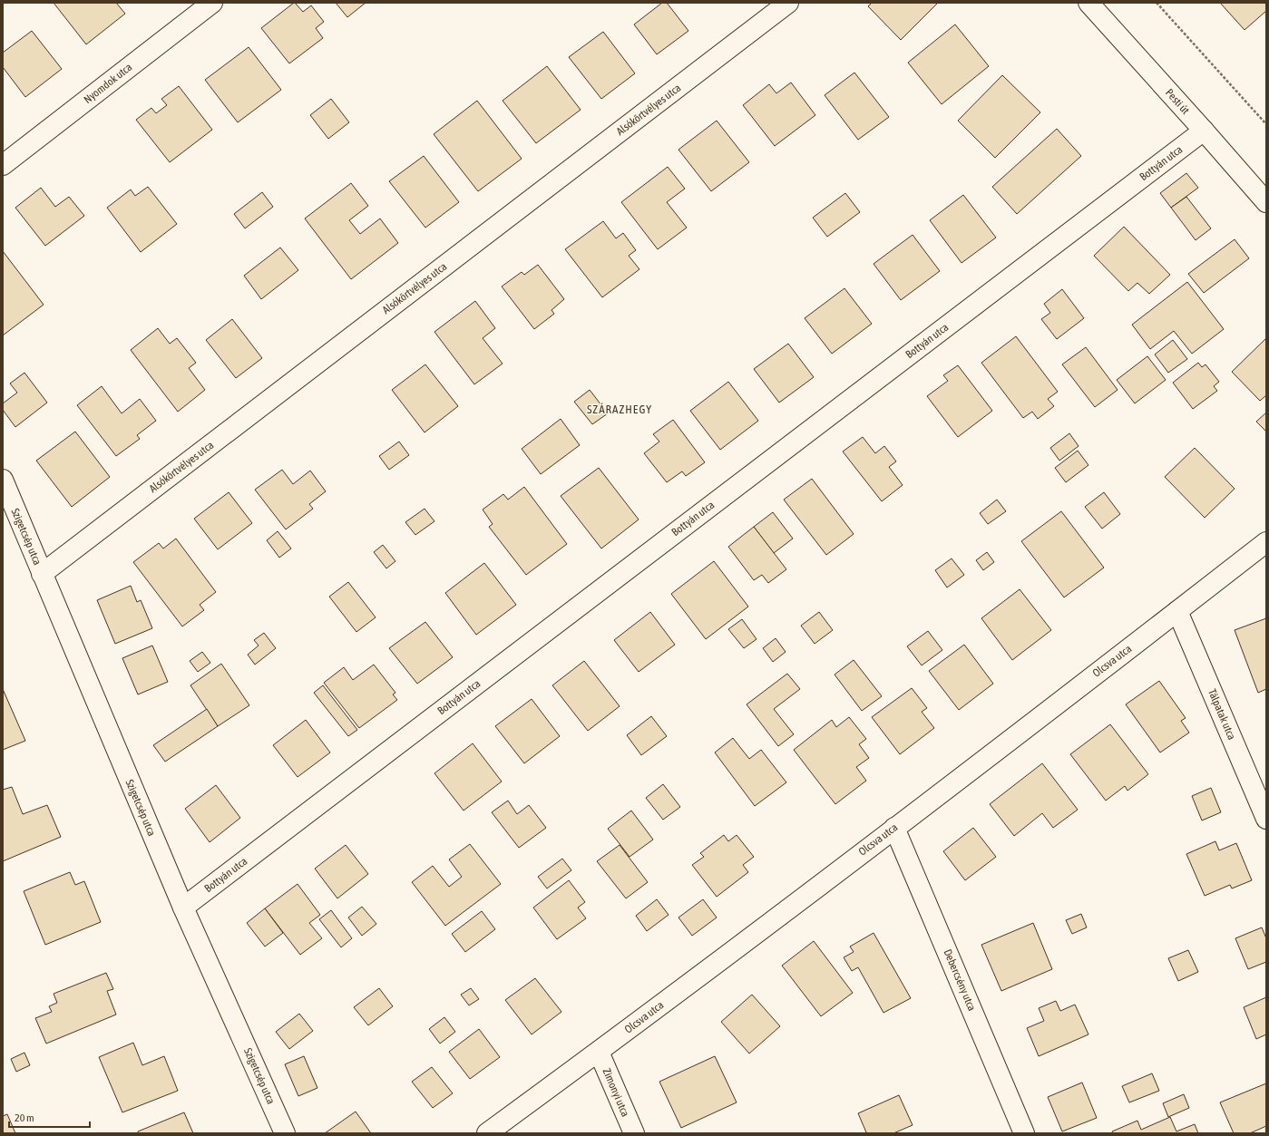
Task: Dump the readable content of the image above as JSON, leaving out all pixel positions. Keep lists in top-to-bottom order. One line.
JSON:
{"streets":{"street":["Nyomdok utca","Pesti út","Alsókörtvélyes utca","Bottyán utca","Szigetcsép utca","Olcsva utca","Tálpatak utca","Debercsény utca","Zimonyi utca"]},"crossings":[["Pesti út","Bottyán utca"],["Alsókörtvélyes utca","Szigetcsép utca"],["Bottyán utca","Szigetcsép utca"],["Olcsva utca","Tálpatak utca"],["Olcsva utca","Debercsény utca"],["Olcsva utca","Zimonyi utca"]],"districts":["SZÁRAZHEGY"],"scale_bar":"20 m"}
